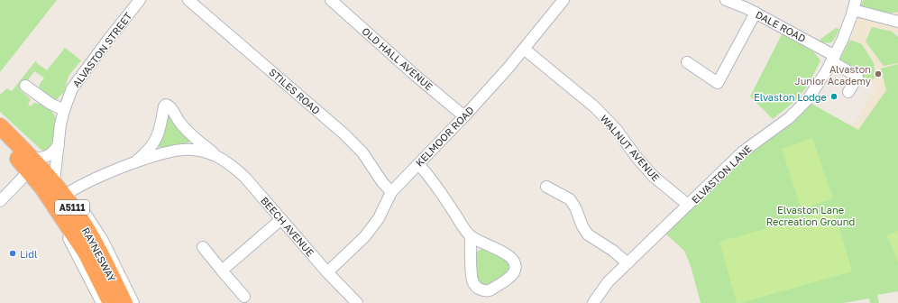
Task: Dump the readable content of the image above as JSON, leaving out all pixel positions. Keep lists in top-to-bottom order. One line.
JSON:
{"streets":{"highway":["A5111","RAYNESWAY"],"street":["DALE ROAD","ALVASTON STREET","OLD HALL AVENUE","STILES ROAD","KELMOOR ROAD","WALNUT AVENUE","ELVASTON LANE","BEECH AVENUE"]},"crossings":[["DALE ROAD","ELVASTON LANE"],["ALVASTON STREET","RAYNESWAY"],["OLD HALL AVENUE","KELMOOR ROAD"],["STILES ROAD","KELMOOR ROAD"],["KELMOOR ROAD","WALNUT AVENUE"],["KELMOOR ROAD","BEECH AVENUE"],["WALNUT AVENUE","ELVASTON LANE"],["BEECH AVENUE","RAYNESWAY"]],"parks":["Elvaston Lane Recreation Ground"],"places":["Alvaston Junior Academy","Elvaston Lodge","Lidl"]}
